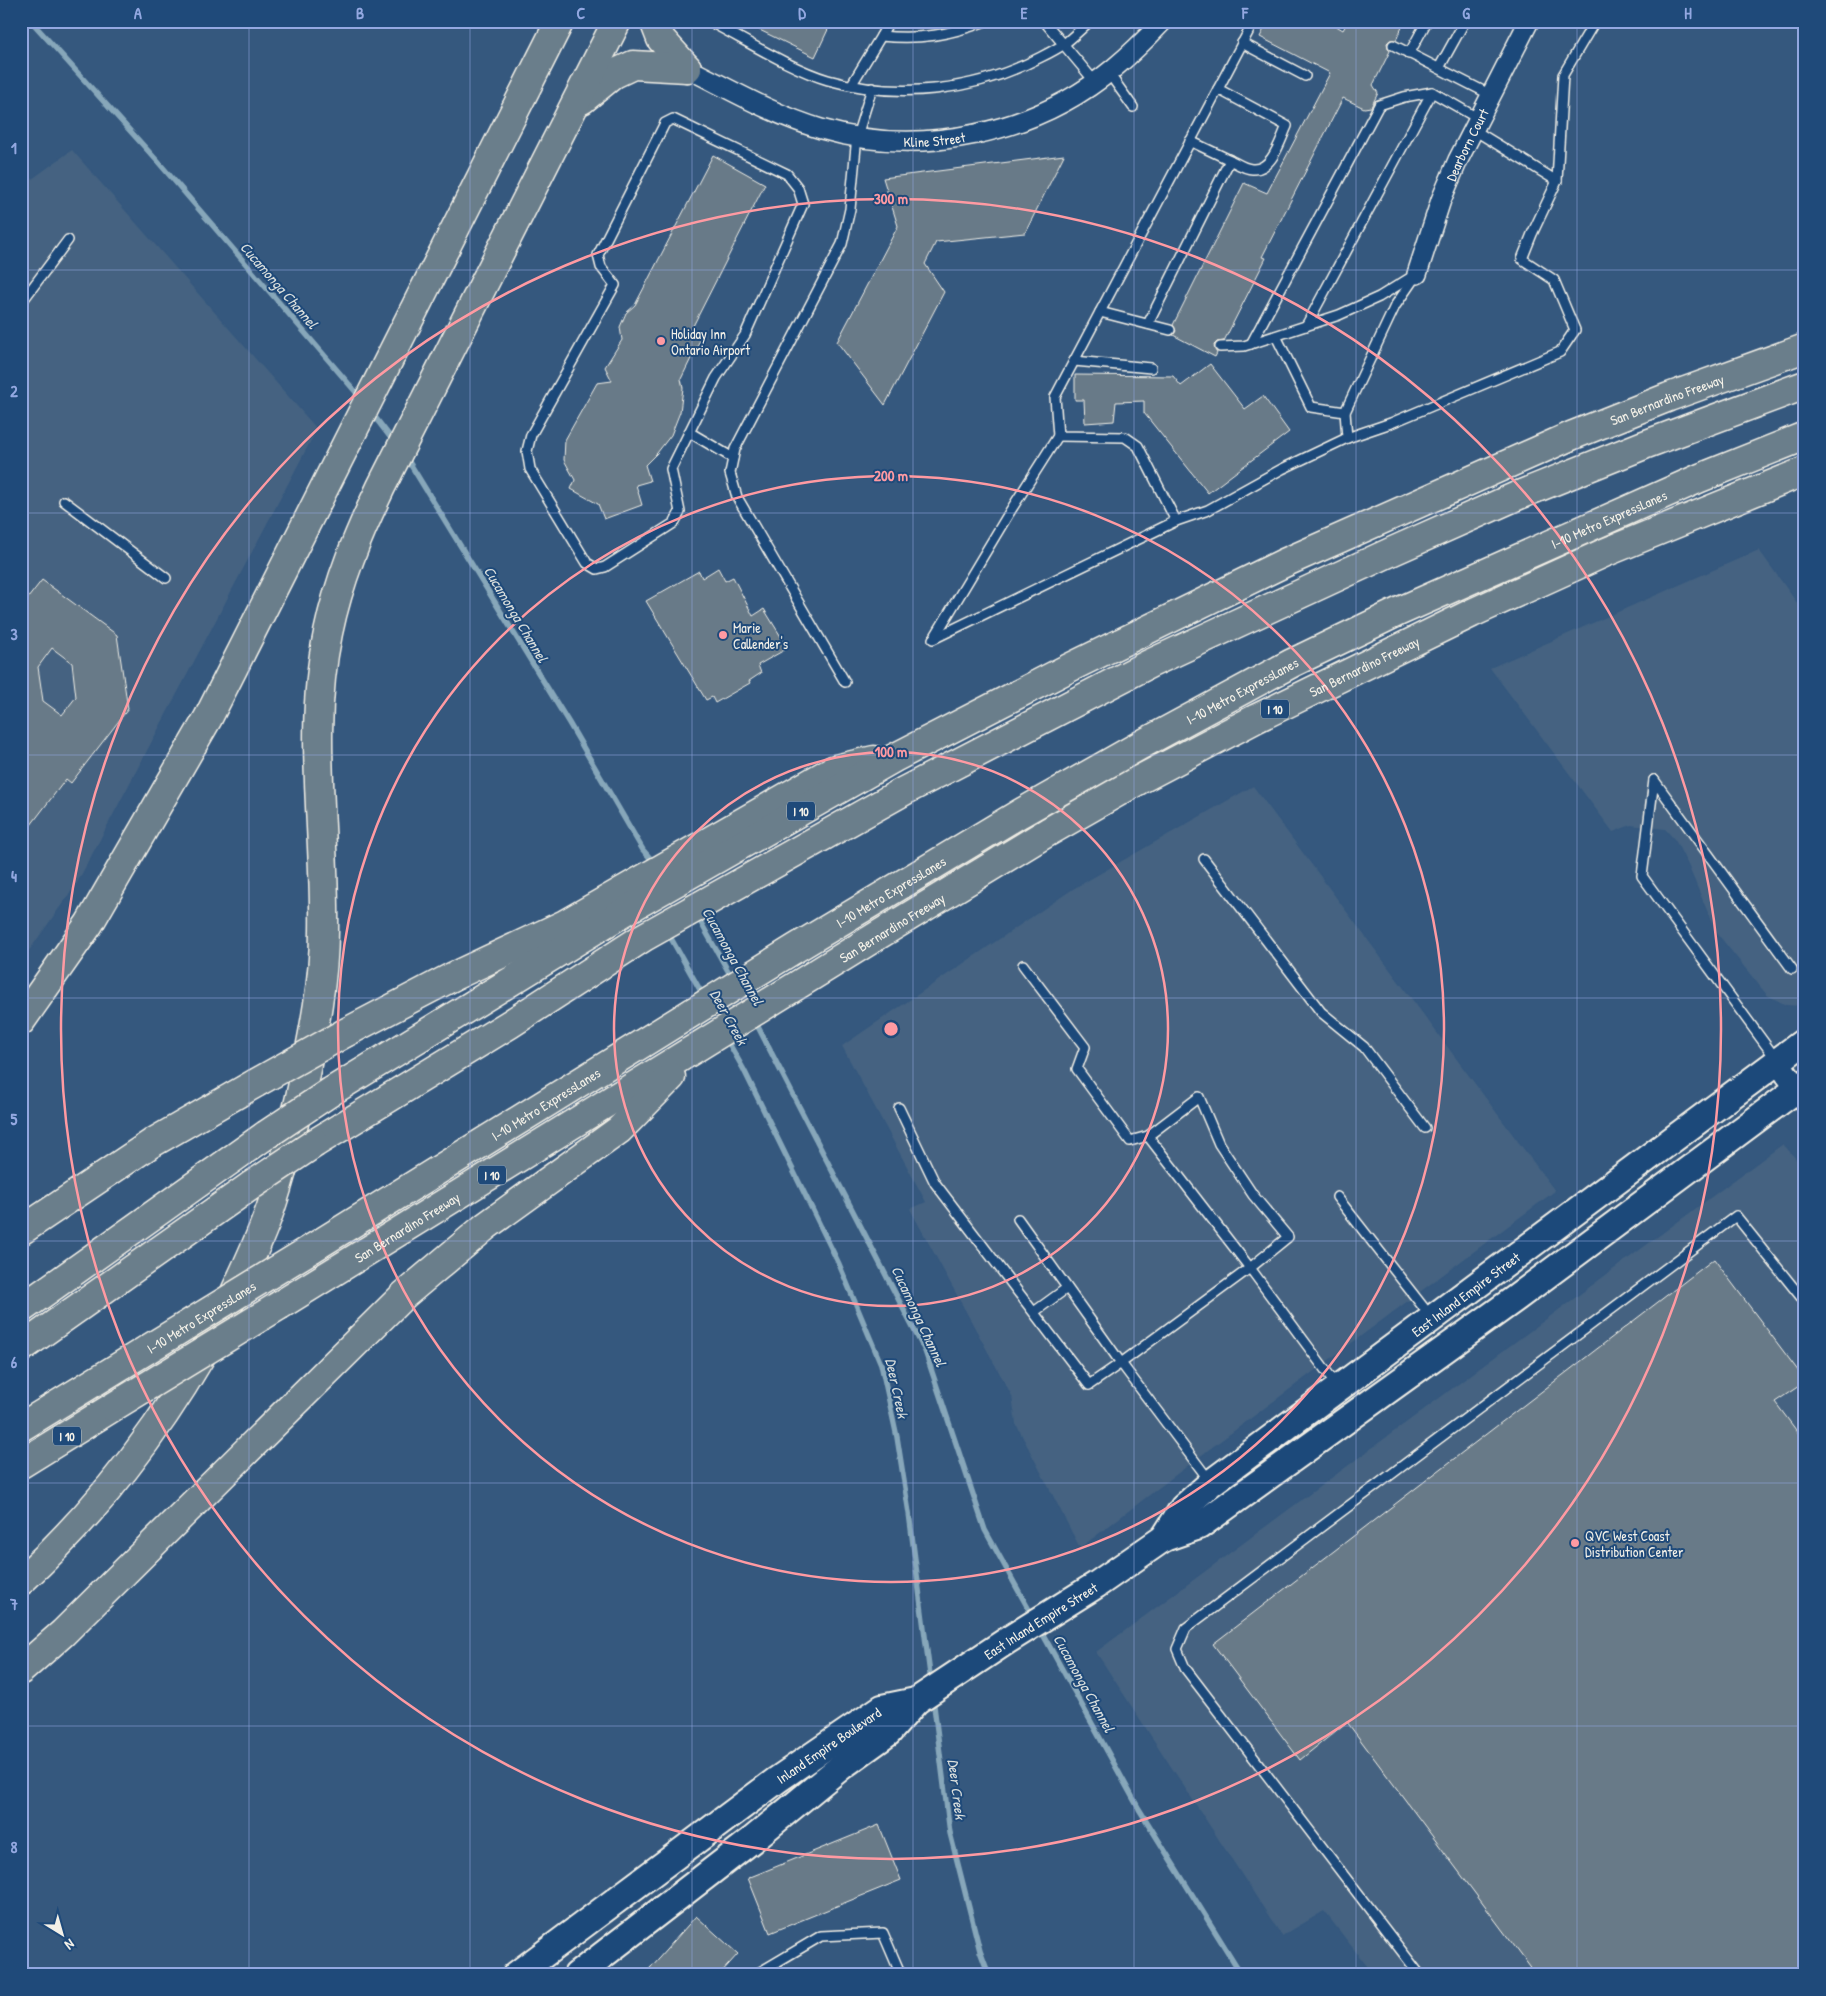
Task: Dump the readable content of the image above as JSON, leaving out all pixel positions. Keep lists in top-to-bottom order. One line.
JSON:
{"streets":{"highway":["San Bernardino Freeway","I-10 Metro ExpressLanes","I 10"],"main road":["East Inland Empire Street","Inland Empire Boulevard"],"street":["Kline Street","Dearborn Court"]},"crossings":[["East Inland Empire Street","Inland Empire Boulevard"]],"water":["Cucamonga Channel","Deer Creek"],"places":["Holiday Inn Ontario Airport","Marie Callender's","QVC West Coast Distribution Center"],"north":"bottom right","grid":{"columns":["A","B","C","D","E","F","G","H"],"rows":["1","2","3","4","5","6","7","8"]},"rings":["300 m","200 m","100 m"]}
